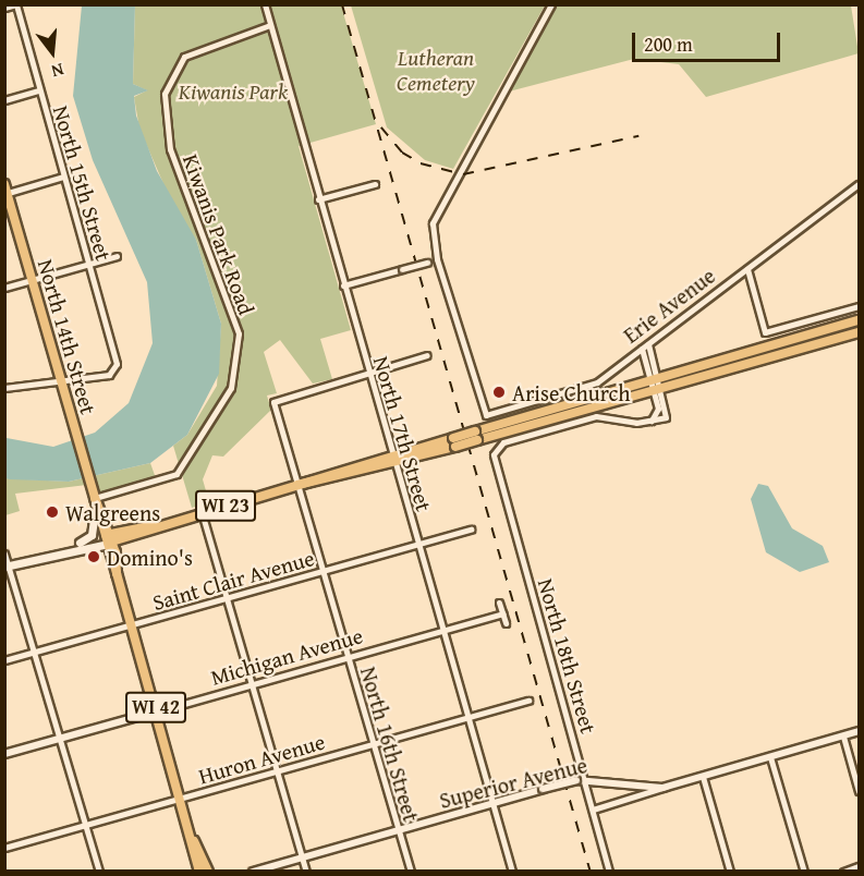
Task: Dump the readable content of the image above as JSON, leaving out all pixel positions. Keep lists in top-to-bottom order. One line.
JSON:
{"streets":{"main road":["North 14th Street","WI 23","WI 42"],"street":["North 15th Street","Kiwanis Park Road","Erie Avenue","North 17th Street","Saint Clair Avenue","Michigan Avenue","North 18th Street","North 16th Street","Huron Avenue","Superior Avenue"]},"crossings":[["North 15th Street","North 14th Street"],["Kiwanis Park Road","North 14th Street"],["Kiwanis Park Road","North 17th Street"],["North 14th Street","WI 23"],["North 14th Street","Saint Clair Avenue"],["North 14th Street","Michigan Avenue"],["North 14th Street","Huron Avenue"],["North 17th Street","WI 23"],["North 17th Street","Saint Clair Avenue"],["North 17th Street","Michigan Avenue"],["North 17th Street","North 16th Street"],["North 17th Street","Huron Avenue"],["North 17th Street","Superior Avenue"],["WI 23","North 18th Street"],["WI 23","North 16th Street"],["Saint Clair Avenue","North 16th Street"],["Michigan Avenue","North 16th Street"],["North 18th Street","Superior Avenue"],["North 16th Street","Huron Avenue"],["North 16th Street","Superior Avenue"]],"parks":["Lutheran Cemetery","Kiwanis Park"],"places":["Arise Church","Walgreens","Domino's"],"scale_bar":"200 m","north":"bottom"}
